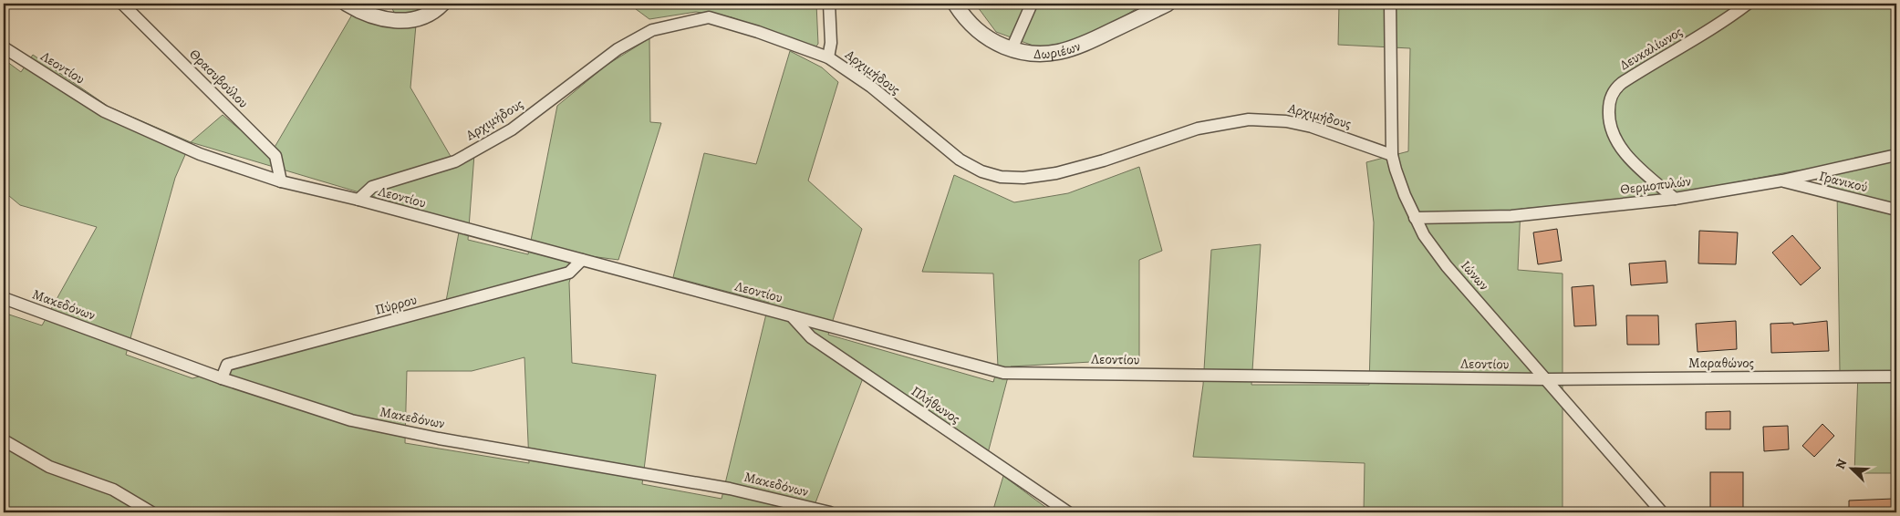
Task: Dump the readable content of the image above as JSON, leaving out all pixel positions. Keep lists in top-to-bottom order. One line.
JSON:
{"streets":{"street":["Δωριέων","Δευκαλίωνος","Λεοντίου","Αρχιμήδους","Θρασυβούλου","Γρανικού","Θερμοπυλών","Ιώνων","Μακεδόνων","Πύρρου","Μαραθώνος","Πλήθωνος"]},"crossings":[["Δευκαλίωνος","Θερμοπυλών"],["Λεοντίου","Αρχιμήδους"],["Λεοντίου","Θρασυβούλου"],["Λεοντίου","Ιώνων"],["Λεοντίου","Πύρρου"],["Λεοντίου","Μαραθώνος"],["Λεοντίου","Πλήθωνος"],["Αρχιμήδους","Ιώνων"],["Γρανικού","Θερμοπυλών"],["Θερμοπυλών","Ιώνων"],["Ιώνων","Μαραθώνος"],["Μακεδόνων","Πύρρου"]],"north":"top left"}
